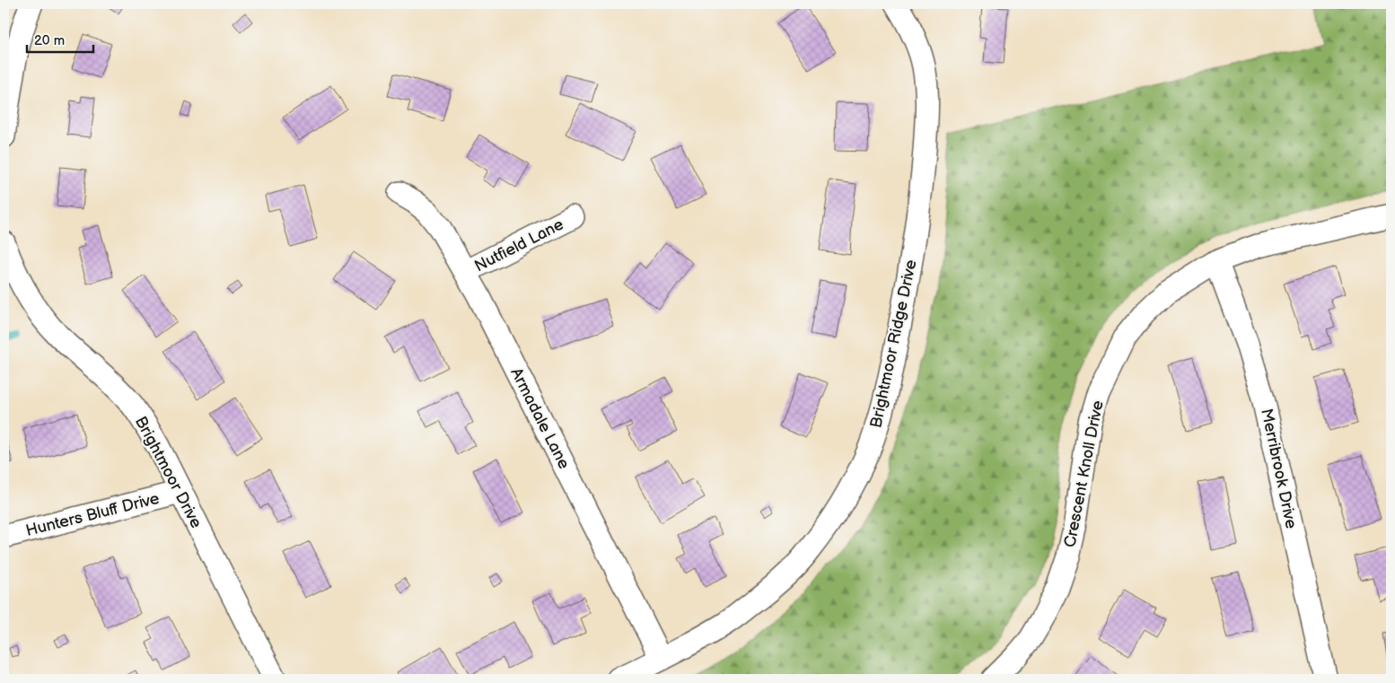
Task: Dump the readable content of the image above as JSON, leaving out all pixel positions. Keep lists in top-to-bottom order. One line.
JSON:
{"streets":{"street":["Nutfield Lane","Brightmoor Ridge Drive","Armadale Lane","Merribrook Drive","Brightmoor Drive","Crescent Knoll Drive","Hunters Bluff Drive"]},"crossings":[["Nutfield Lane","Armadale Lane"],["Brightmoor Ridge Drive","Armadale Lane"],["Merribrook Drive","Crescent Knoll Drive"],["Brightmoor Drive","Hunters Bluff Drive"]],"scale_bar":"20 m"}
